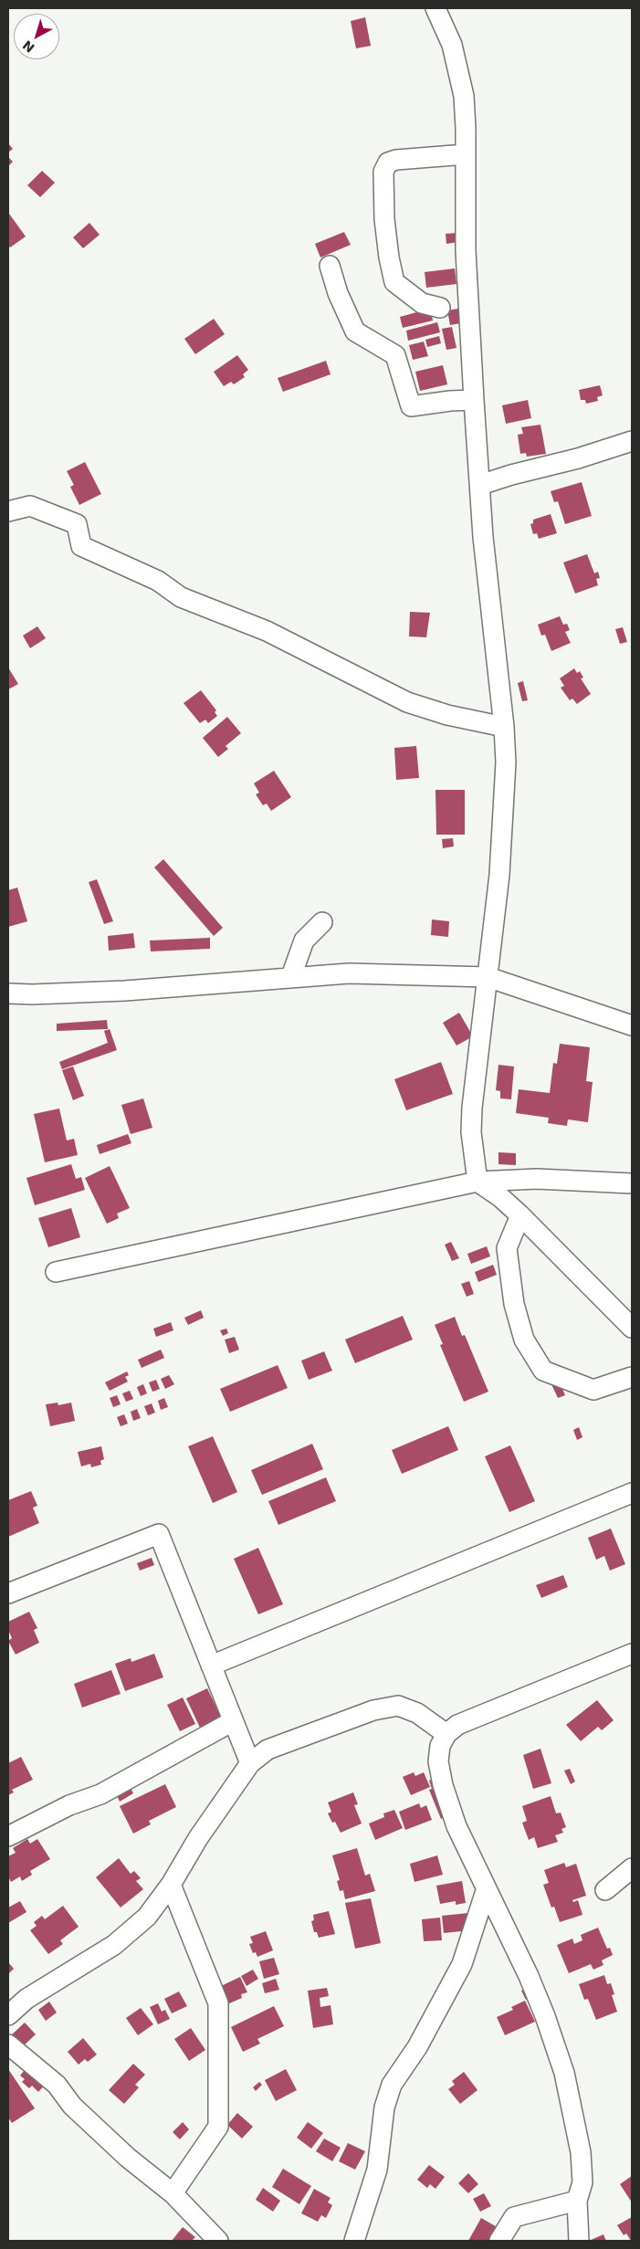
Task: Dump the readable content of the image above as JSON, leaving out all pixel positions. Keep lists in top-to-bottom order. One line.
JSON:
{"north":"bottom left"}
